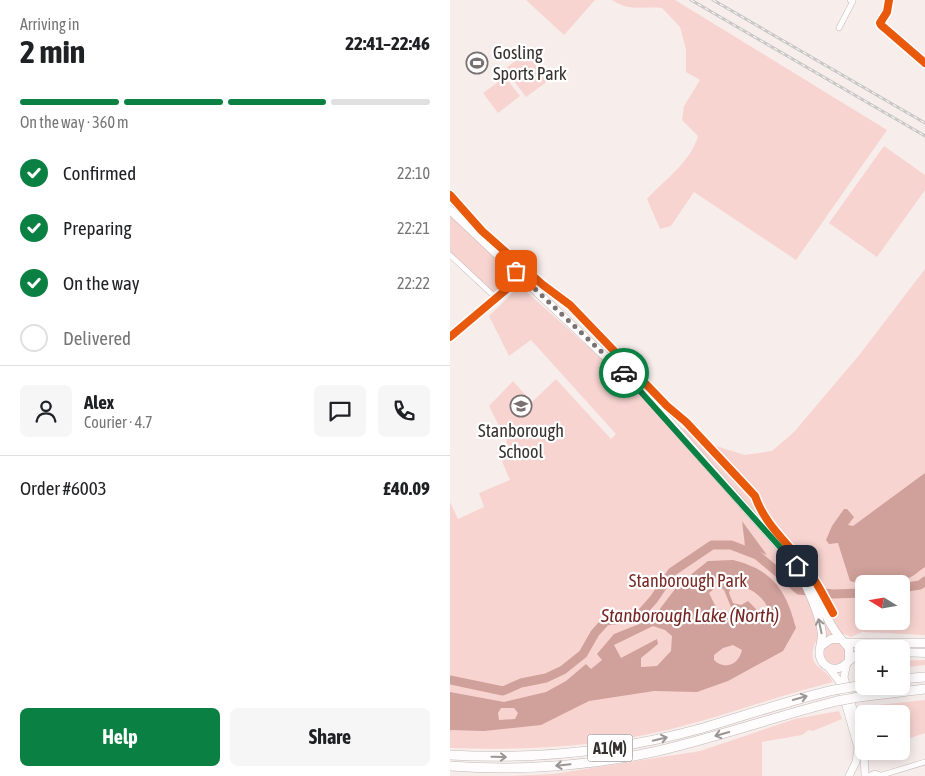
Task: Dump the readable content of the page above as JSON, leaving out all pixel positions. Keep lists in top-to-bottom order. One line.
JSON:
{"streets":{"highway":["A1(M)"]},"water":["Stanborough Lake (North)"],"parks":["Stanborough Park"],"places":{"sports":["Gosling Sports Park"],"school or university":["Stanborough School"]},"north":"left","page":{"heading":["2 min","Arriving in","22:41–22:46"],"panel":["Alex","Courier · 4.7","Order #6003","£40.09"],"bar":"On the way · 360 m","list":[["Confirmed","22:10"],["Preparing","22:21"],["On the way","22:22"],"Delivered"],"map_buttons":["+","−"],"buttons":["Help","Share"]}}
